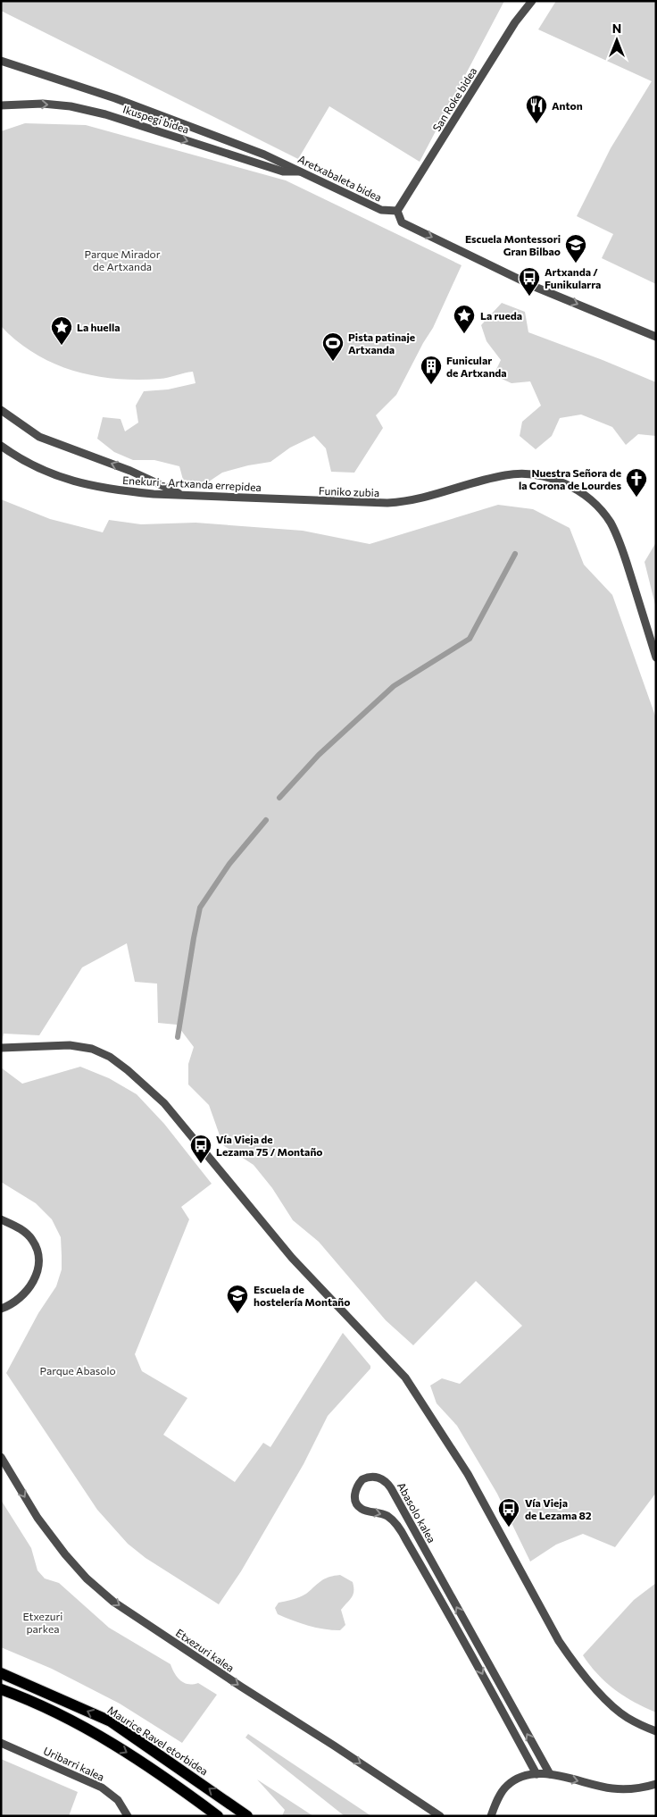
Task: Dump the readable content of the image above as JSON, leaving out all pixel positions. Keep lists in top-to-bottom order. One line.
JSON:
{"streets":{"main road":["Maurice Ravel etorbidea"],"street":["San Roke bidea","Ikuspegi bidea","Aretxabaleta bidea","Enekuri - Artxanda errepidea","Funiko zubia","Abasolo kalea","Etxezuri kalea","Uribarri kalea"]},"crossings":[["San Roke bidea","Aretxabaleta bidea"],["Ikuspegi bidea","Aretxabaleta bidea"],["Enekuri - Artxanda errepidea","Funiko zubia"]],"one_way":["Ikuspegi bidea","Etxezuri kalea"],"parks":["Parque Mirador de Artxanda","Parque Abasolo","Etxezuri parkea"],"places":{"restaurant":["Anton"],"school or university":["Escuela Montessori Gran Bilbao","Escuela de hostelería Montaño"],"bus stop":["Artxanda / Funikularra","Vía Vieja de Lezama 75 / Montaño","Vía Vieja de Lezama 82"],"place":["La rueda","La huella"],"sports":["Pista patinaje Artxanda"],"building":["Funicular de Artxanda"],"church":["Nuestra Señora de la Corona de Lourdes"]},"north":"top"}
